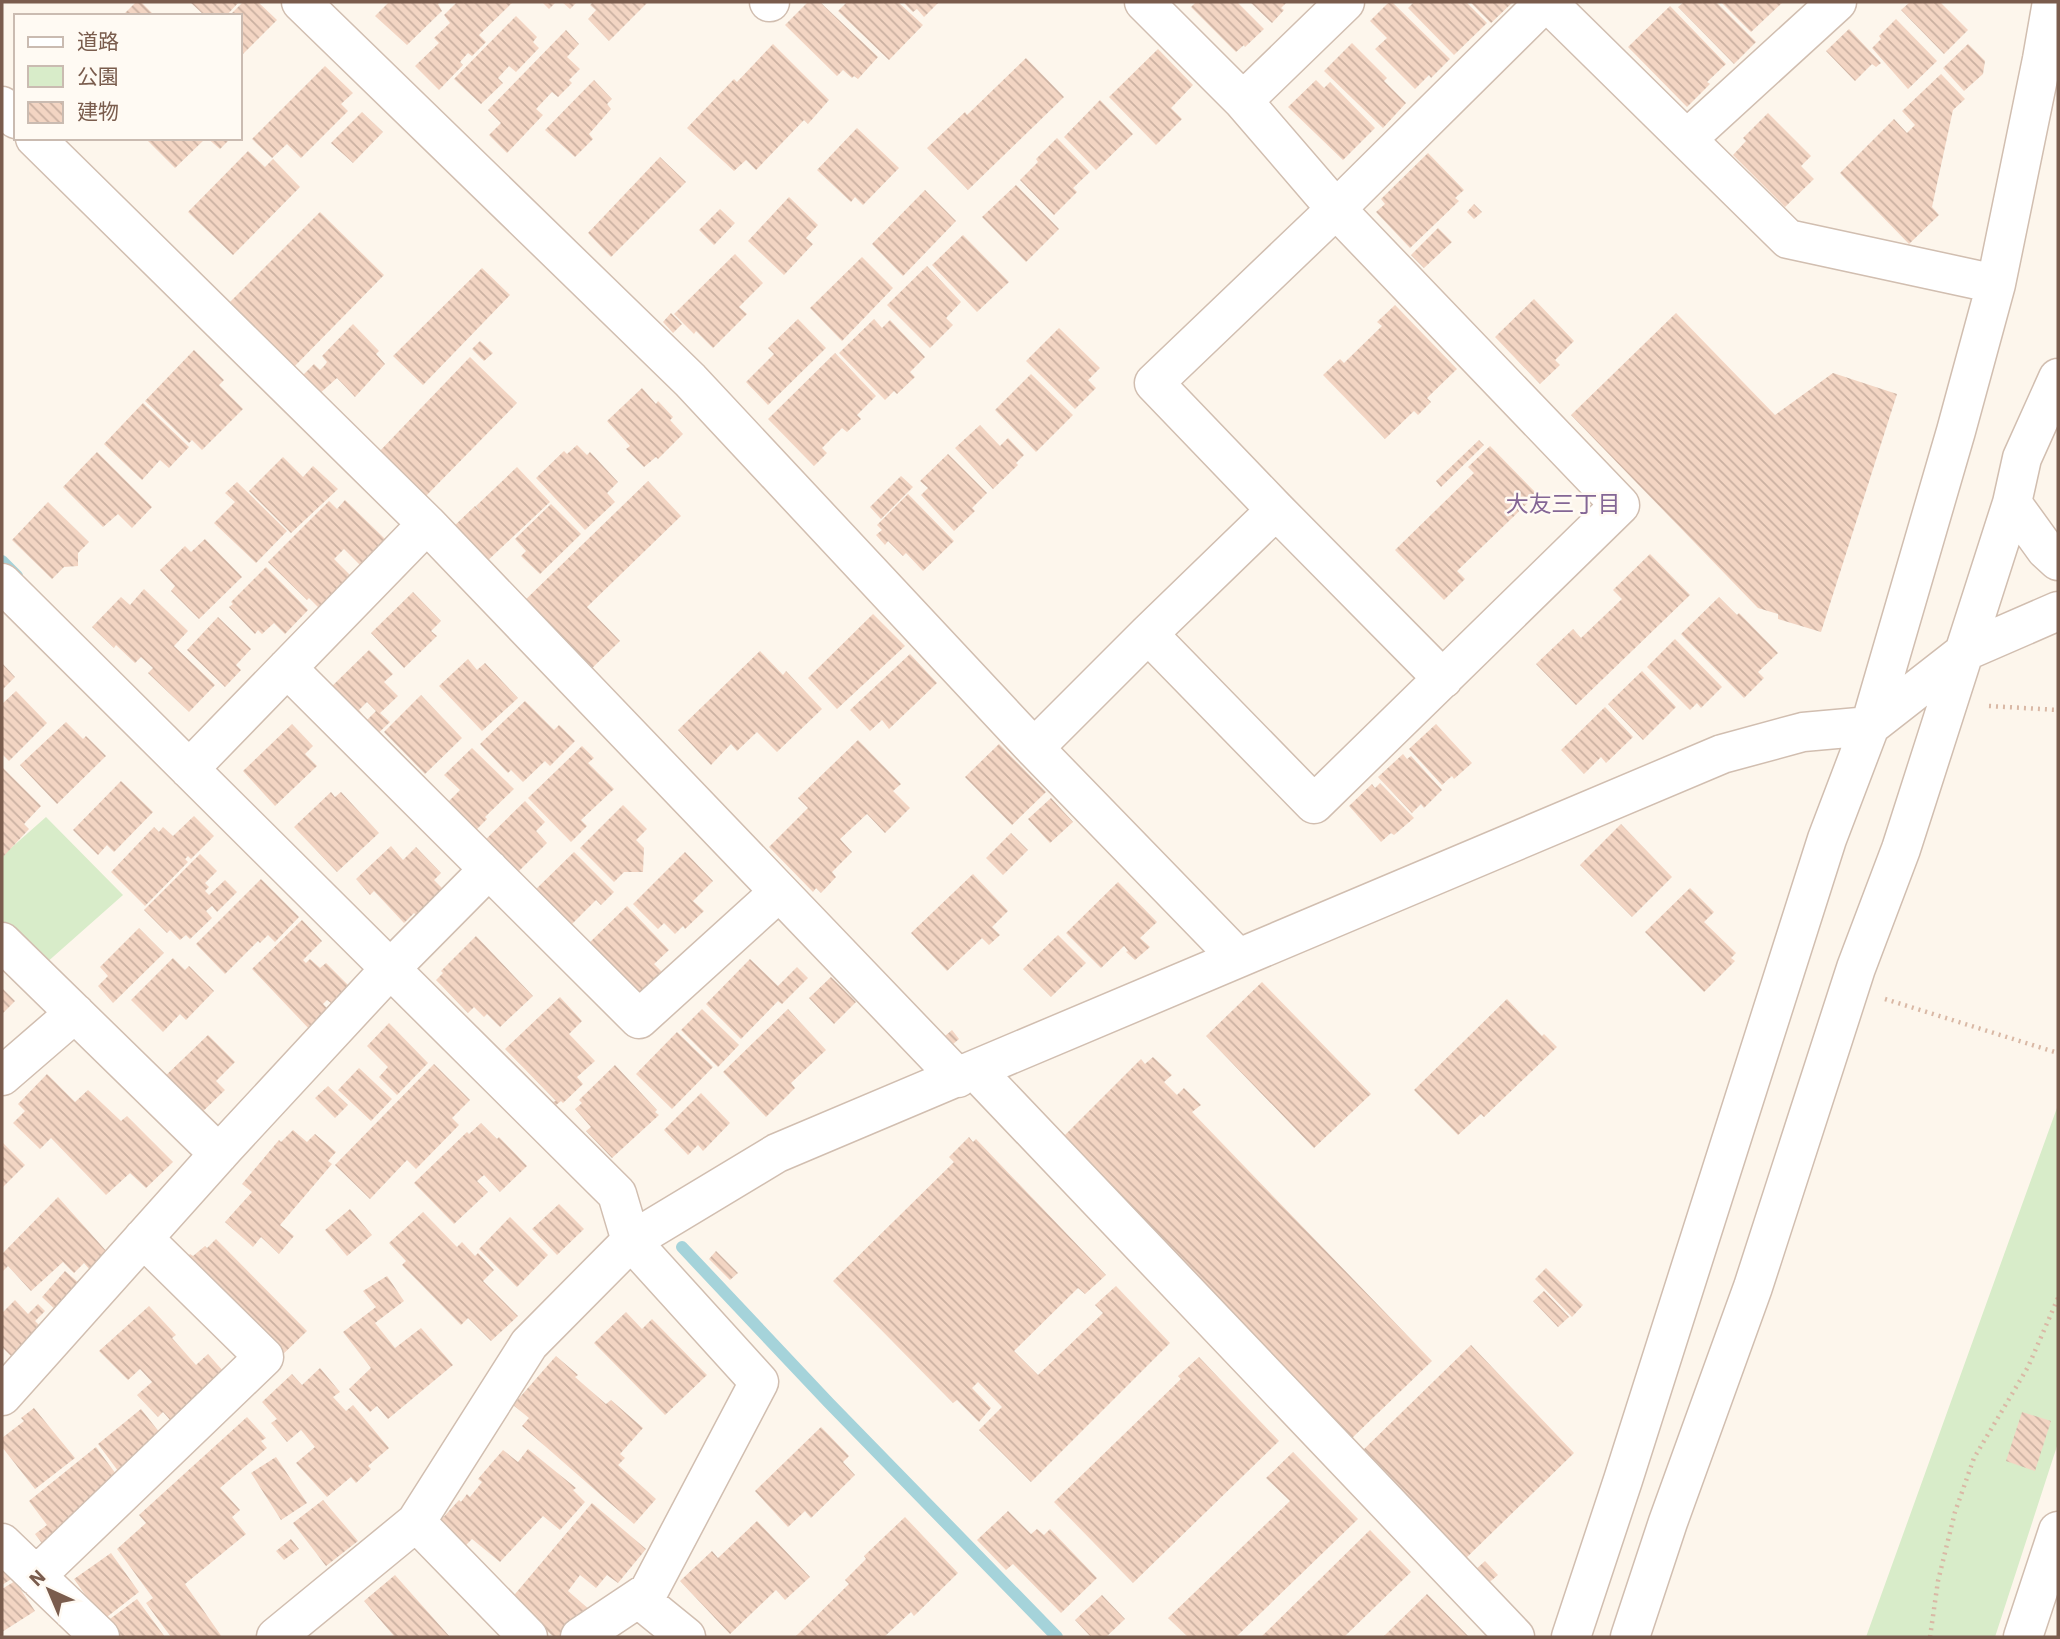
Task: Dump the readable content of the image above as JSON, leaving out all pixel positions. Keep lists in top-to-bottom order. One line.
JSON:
{"districts":["大友三丁目"],"legend":["道路","公園","建物"],"north":"top left"}
